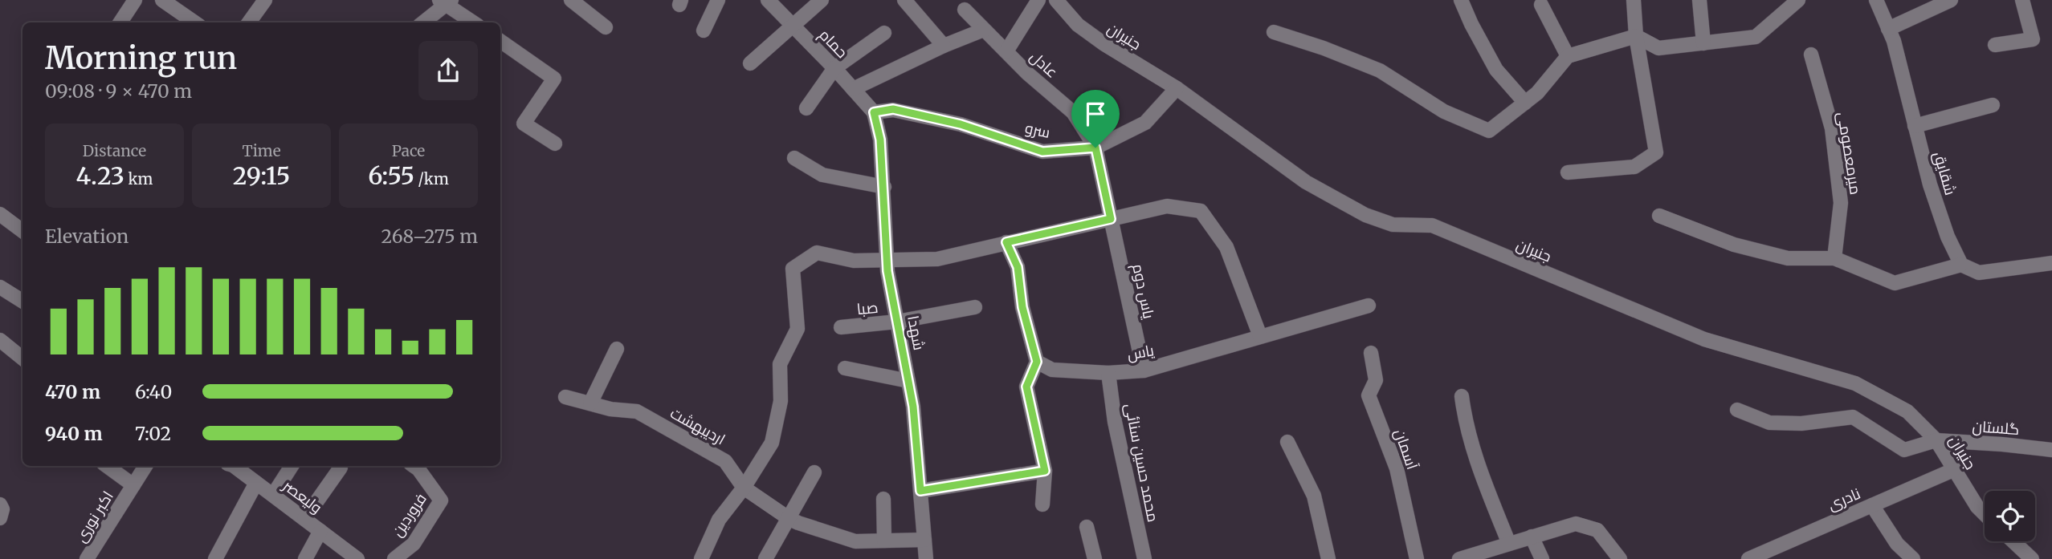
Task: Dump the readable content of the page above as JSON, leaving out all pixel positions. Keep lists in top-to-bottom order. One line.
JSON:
{"streets":{"street":["جنیران","حمام","عادل","سرو","میرمعصومی","شقایق","یاس دوم","صبا","شهدا","یاس","اردیبهشت","گلستان","آسمان","محمد حسین سنائی","ولیعصر","نادری","فروردین","اکبر نوری"]},"crossings":[["جنیران","سرو"],["جنیران","گلستان"],["جنیران","نادری"],["حمام","سرو"],["حمام","شهدا"],["عادل","سرو"],["عادل","یاس دوم"],["سرو","شهدا"],["یاس دوم","یاس"],["صبا","شهدا"],["شهدا","اردیبهشت"],["یاس","محمد حسین سنائی"]],"page":{"heading":["Morning run","09:08 · 9 × 470 m"],"stats":[["Distance","4.23 km"],["Time","29:15"],["Pace","6:55 /km"]],"chart":["Elevation","268–275 m"],"list":[{"name":"470 m","note":"6:40"},{"name":"940 m","note":"7:02"}]}}
